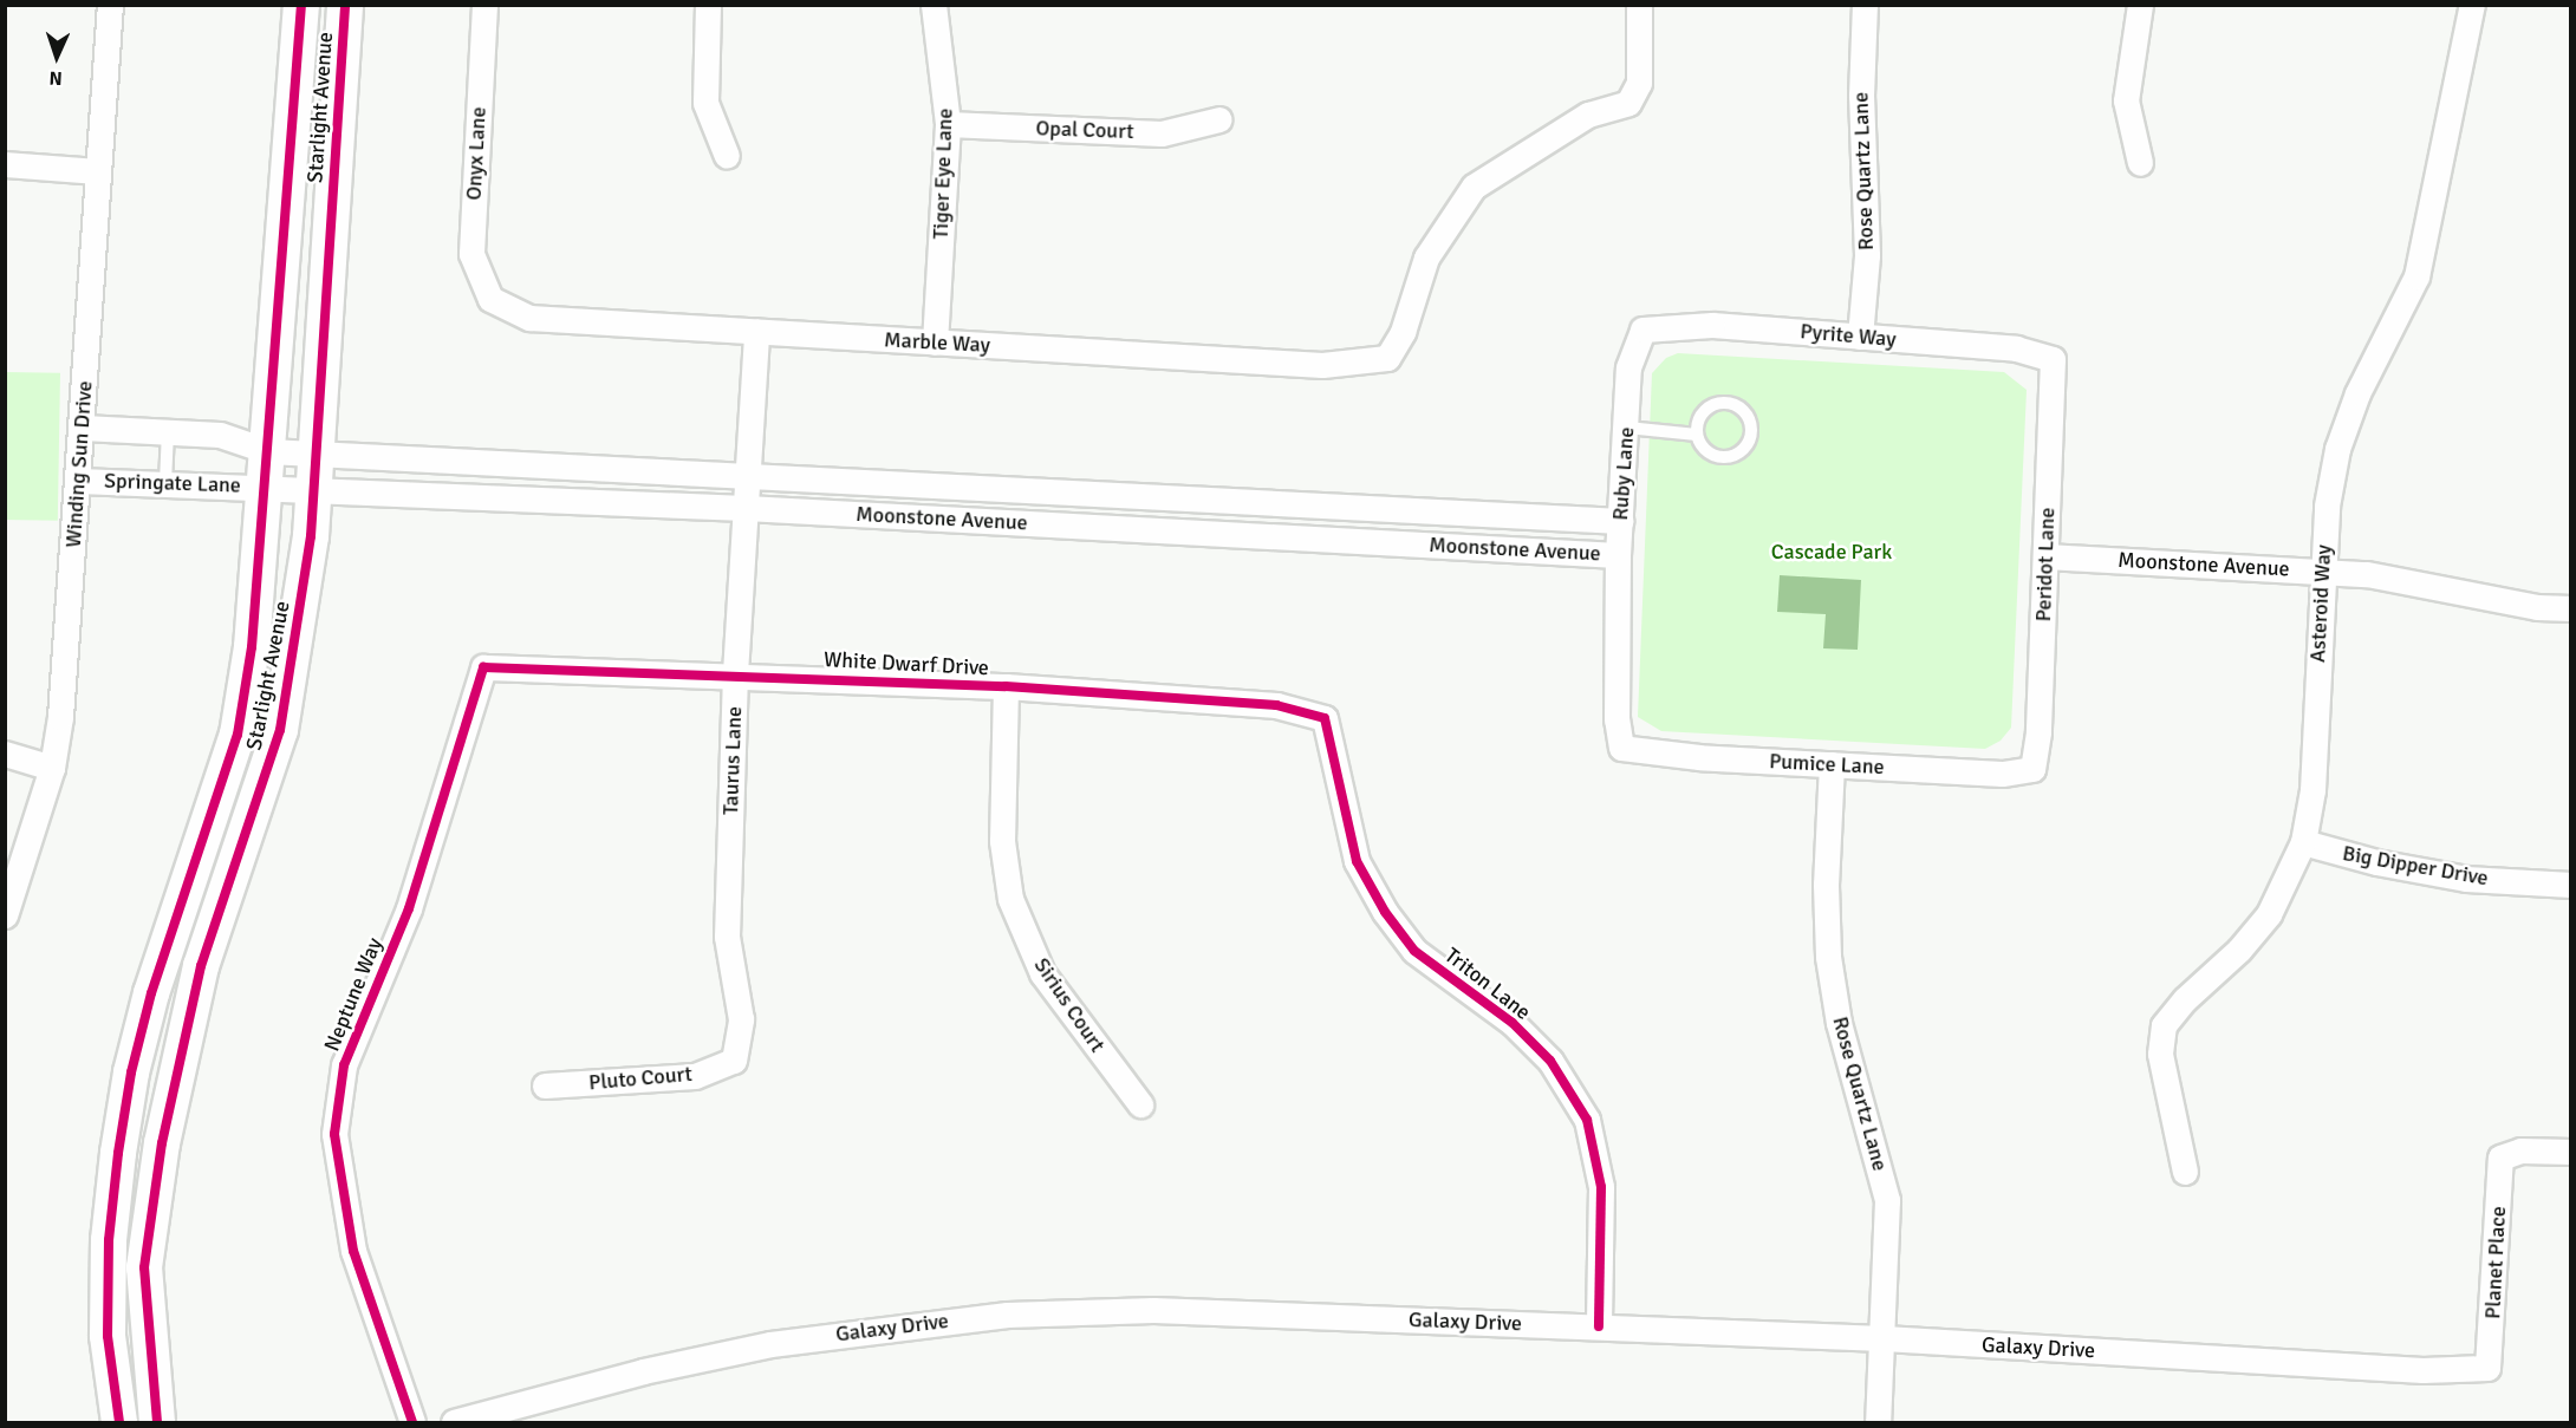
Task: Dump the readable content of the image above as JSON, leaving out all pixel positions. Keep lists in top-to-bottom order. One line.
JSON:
{"streets":{"street":["Starlight Avenue","Opal Court","Onyx Lane","Rose Quartz Lane","Tiger Eye Lane","Pyrite Way","Marble Way","Winding Sun Drive","Ruby Lane","Springate Lane","Moonstone Avenue","Peridot Lane","Asteroid Way","White Dwarf Drive","Taurus Lane","Pumice Lane","Big Dipper Drive","Triton Lane","Neptune Way","Sirius Court","Pluto Court","Planet Place","Galaxy Drive"]},"crossings":[["Starlight Avenue","Springate Lane"],["Starlight Avenue","Moonstone Avenue"],["Opal Court","Tiger Eye Lane"],["Onyx Lane","Marble Way"],["Rose Quartz Lane","Pyrite Way"],["Rose Quartz Lane","Pumice Lane"],["Rose Quartz Lane","Galaxy Drive"],["Tiger Eye Lane","Marble Way"],["Pyrite Way","Ruby Lane"],["Pyrite Way","Peridot Lane"],["Marble Way","Taurus Lane"],["Winding Sun Drive","Springate Lane"],["Ruby Lane","Moonstone Avenue"],["Ruby Lane","Pumice Lane"],["Springate Lane","Moonstone Avenue"],["Moonstone Avenue","Peridot Lane"],["Moonstone Avenue","Asteroid Way"],["Moonstone Avenue","Taurus Lane"],["Peridot Lane","Pumice Lane"],["Asteroid Way","Big Dipper Drive"],["White Dwarf Drive","Taurus Lane"],["White Dwarf Drive","Triton Lane"],["White Dwarf Drive","Neptune Way"],["White Dwarf Drive","Sirius Court"],["Taurus Lane","Pluto Court"],["Triton Lane","Galaxy Drive"],["Planet Place","Galaxy Drive"]],"parks":["Cascade Park"],"north":"bottom"}
